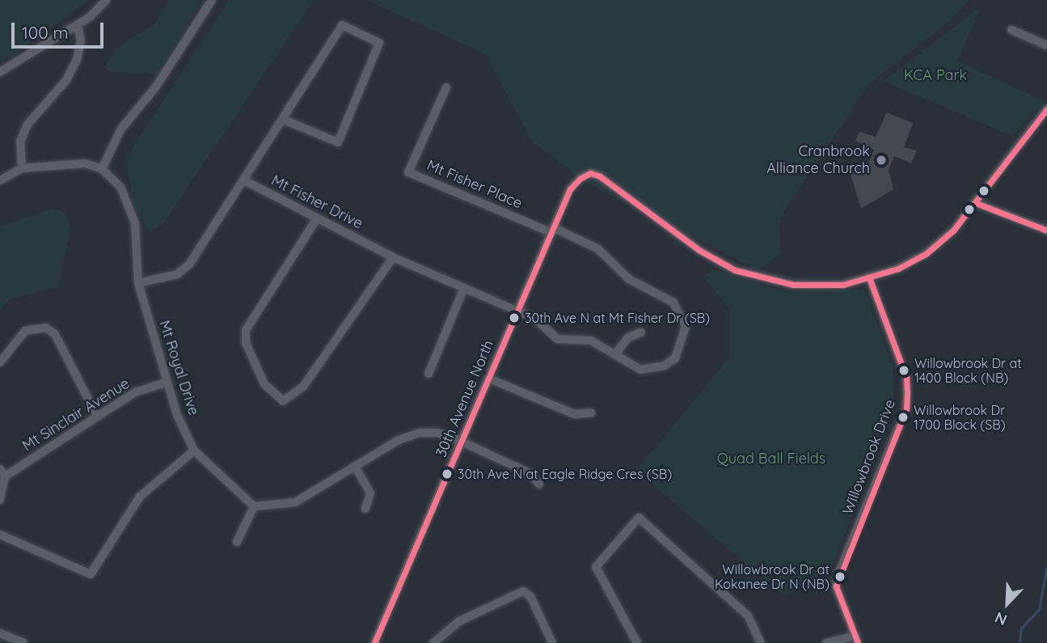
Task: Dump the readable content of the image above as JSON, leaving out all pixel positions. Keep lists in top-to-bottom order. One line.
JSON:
{"streets":{"street":["Mt Fisher Place","Mt Fisher Drive","Mt Royal Drive","30th Avenue North","Mt Sinclair Avenue","Willowbrook Drive"]},"crossings":[["Mt Fisher Place","Mt Fisher Drive"],["Mt Fisher Place","30th Avenue North"],["Mt Fisher Drive","30th Avenue North"],["Mt Royal Drive","Mt Sinclair Avenue"],["30th Avenue North","Willowbrook Drive"]],"parks":["KCA Park","Quad Ball Fields"],"places":["Cranbrook Alliance Church","30th Ave N at Mt Fisher Dr (SB)","Willowbrook Dr at 1400 Block (NB)","Willowbrook Dr 1700 Block (SB)","30th Ave N at Eagle Ridge Cres (SB)","Willowbrook Dr at Kokanee Dr N (NB)"],"scale_bar":"100 m","north":"bottom left"}
